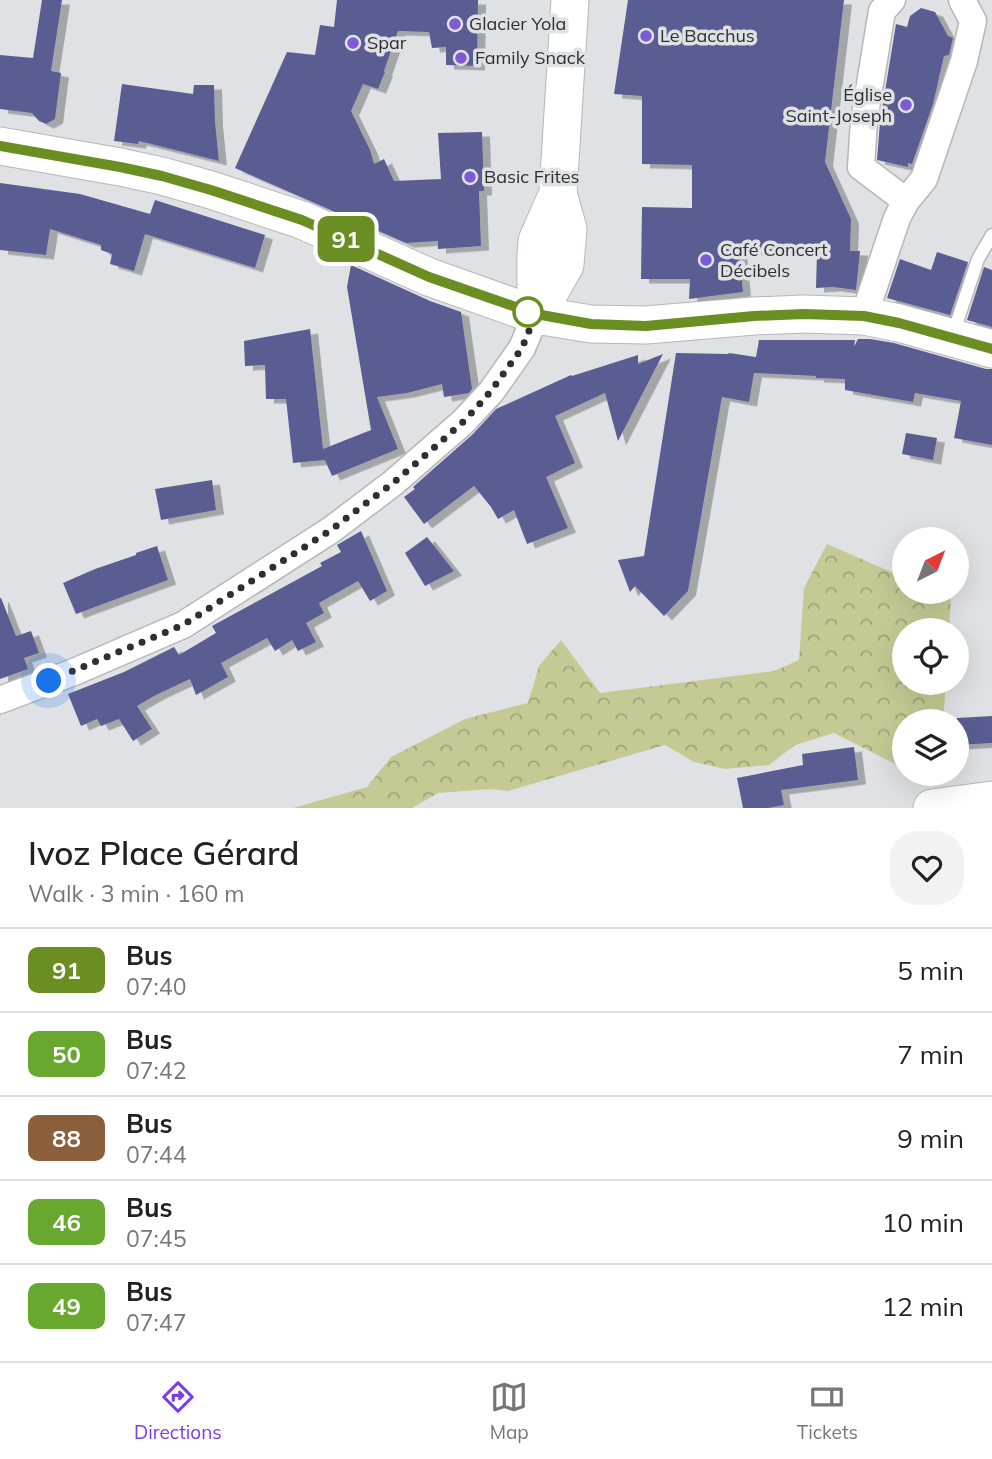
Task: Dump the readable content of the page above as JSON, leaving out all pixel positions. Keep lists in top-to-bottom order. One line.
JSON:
{"places":["Glacier Yola","Le Bacchus","Spar","Family Snack","Église Saint-Joseph","Basic Frites","Café Concert Décibels"],"lines":["bus line 91"],"north":"top right","page":{"on_map":"91","heading":["Ivoz Place Gérard","Walk · 3 min · 160 m"],"list":[{"mark":"91","name":"Bus","note":"07:40","value":"5 min"},{"mark":"50","name":"Bus","note":"07:42","value":"7 min"},{"mark":"88","name":"Bus","note":"07:44","value":"9 min"},{"mark":"46","name":"Bus","note":"07:45","value":"10 min"},{"mark":"49","name":"Bus","note":"07:47","value":"12 min"}],"tabs":["Directions","Map","Tickets"]}}
